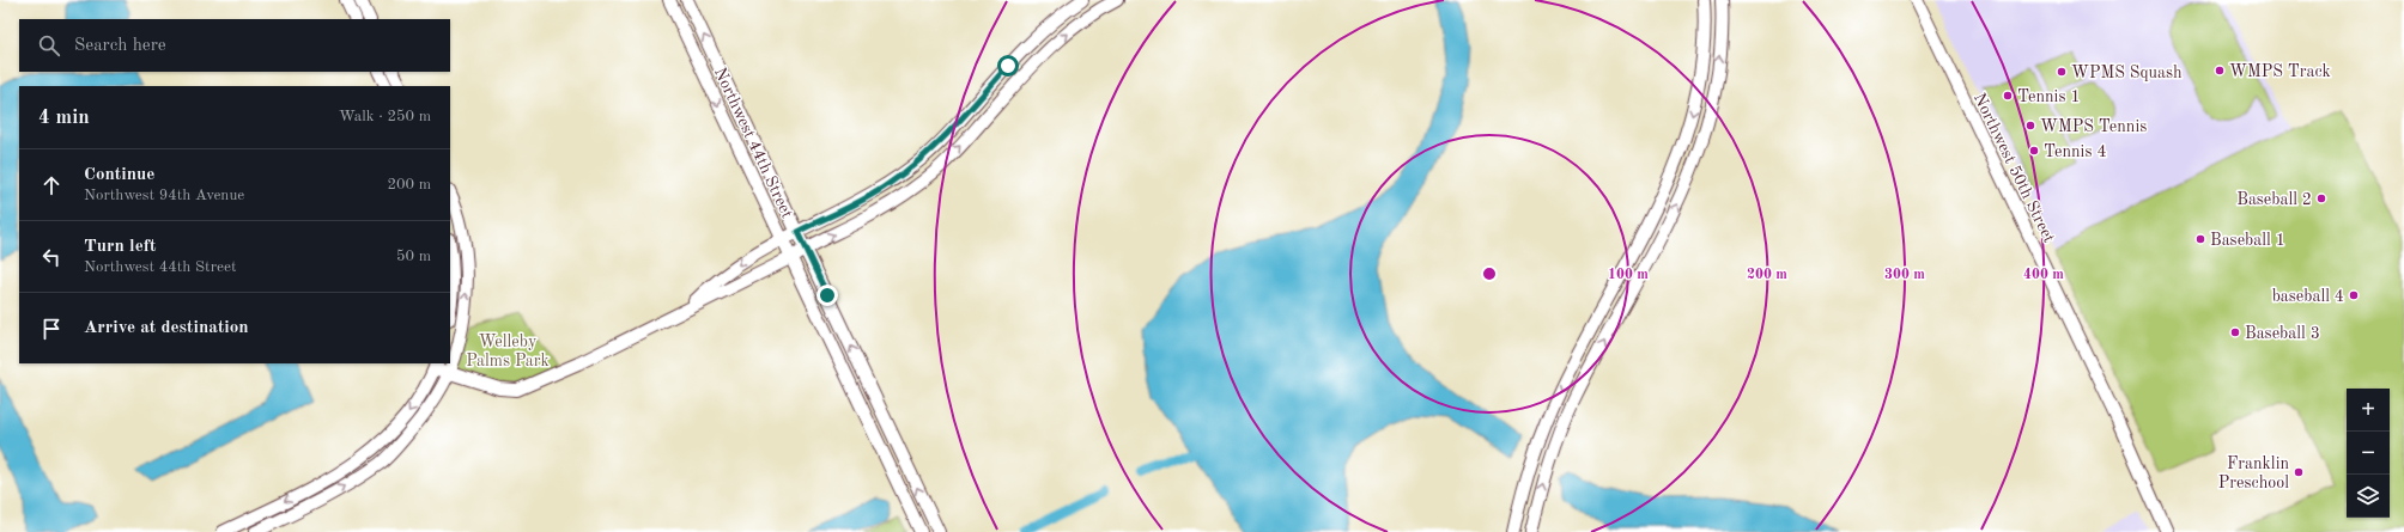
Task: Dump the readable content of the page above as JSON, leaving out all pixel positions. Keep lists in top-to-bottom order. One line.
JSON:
{"streets":{"street":["Northwest 44th Street","Northwest 50th Street"]},"parks":["Welleby Palms Park"],"places":["WMPS Track","WPMS Squash","Tennis 1","WMPS Tennis","Tennis 4","Baseball 2","Baseball 1","baseball 4","Baseball 3","Franklin Preschool"],"page":{"search":"Search here","heading":["4 min","Walk · 250 m"],"list":[["Continue","Northwest 94th Avenue","200 m"],["Turn left","Northwest 44th Street","50 m"],"Arrive at destination"],"map_buttons":["+","−"]},"rings":["100 m","200 m","300 m","400 m"]}
